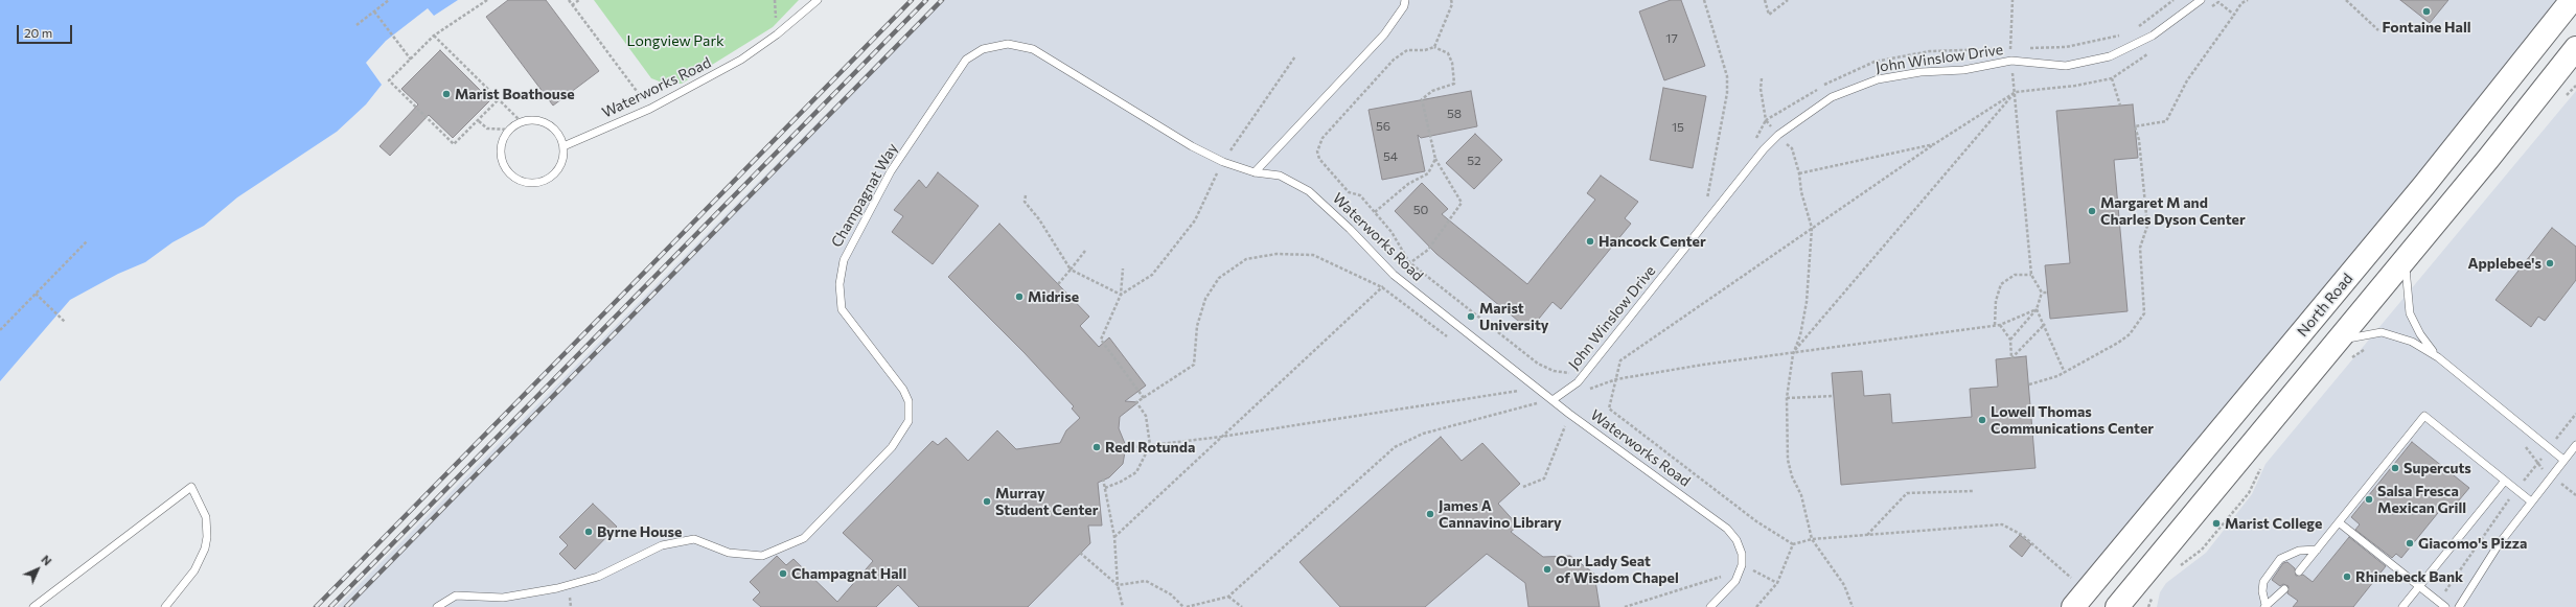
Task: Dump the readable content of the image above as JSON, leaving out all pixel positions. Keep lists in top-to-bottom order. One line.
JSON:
{"streets":{"highway":["North Road"],"lane":["John Winslow Drive","Waterworks Road","Champagnat Way"]},"crossings":[["John Winslow Drive","Waterworks Road"],["Waterworks Road","Champagnat Way"]],"parks":["Longview Park"],"places":["Fontaine Hall","Marist Boathouse","Margaret M and Charles Dyson Center","Hancock Center","Applebee's","Midrise","Marist University","Lowell Thomas Communications Center","Redl Rotunda","Supercuts","Salsa Fresca Mexican Grill","Murray Student Center","James A Cannavino Library","Marist College","Byrne House","Giacomo's Pizza","Our Lady Seat of Wisdom Chapel","Champagnat Hall","Rhinebeck Bank"],"house_numbers":["17","58","56","15","54","52","50"],"scale_bar":"20 m","north":"top right"}
